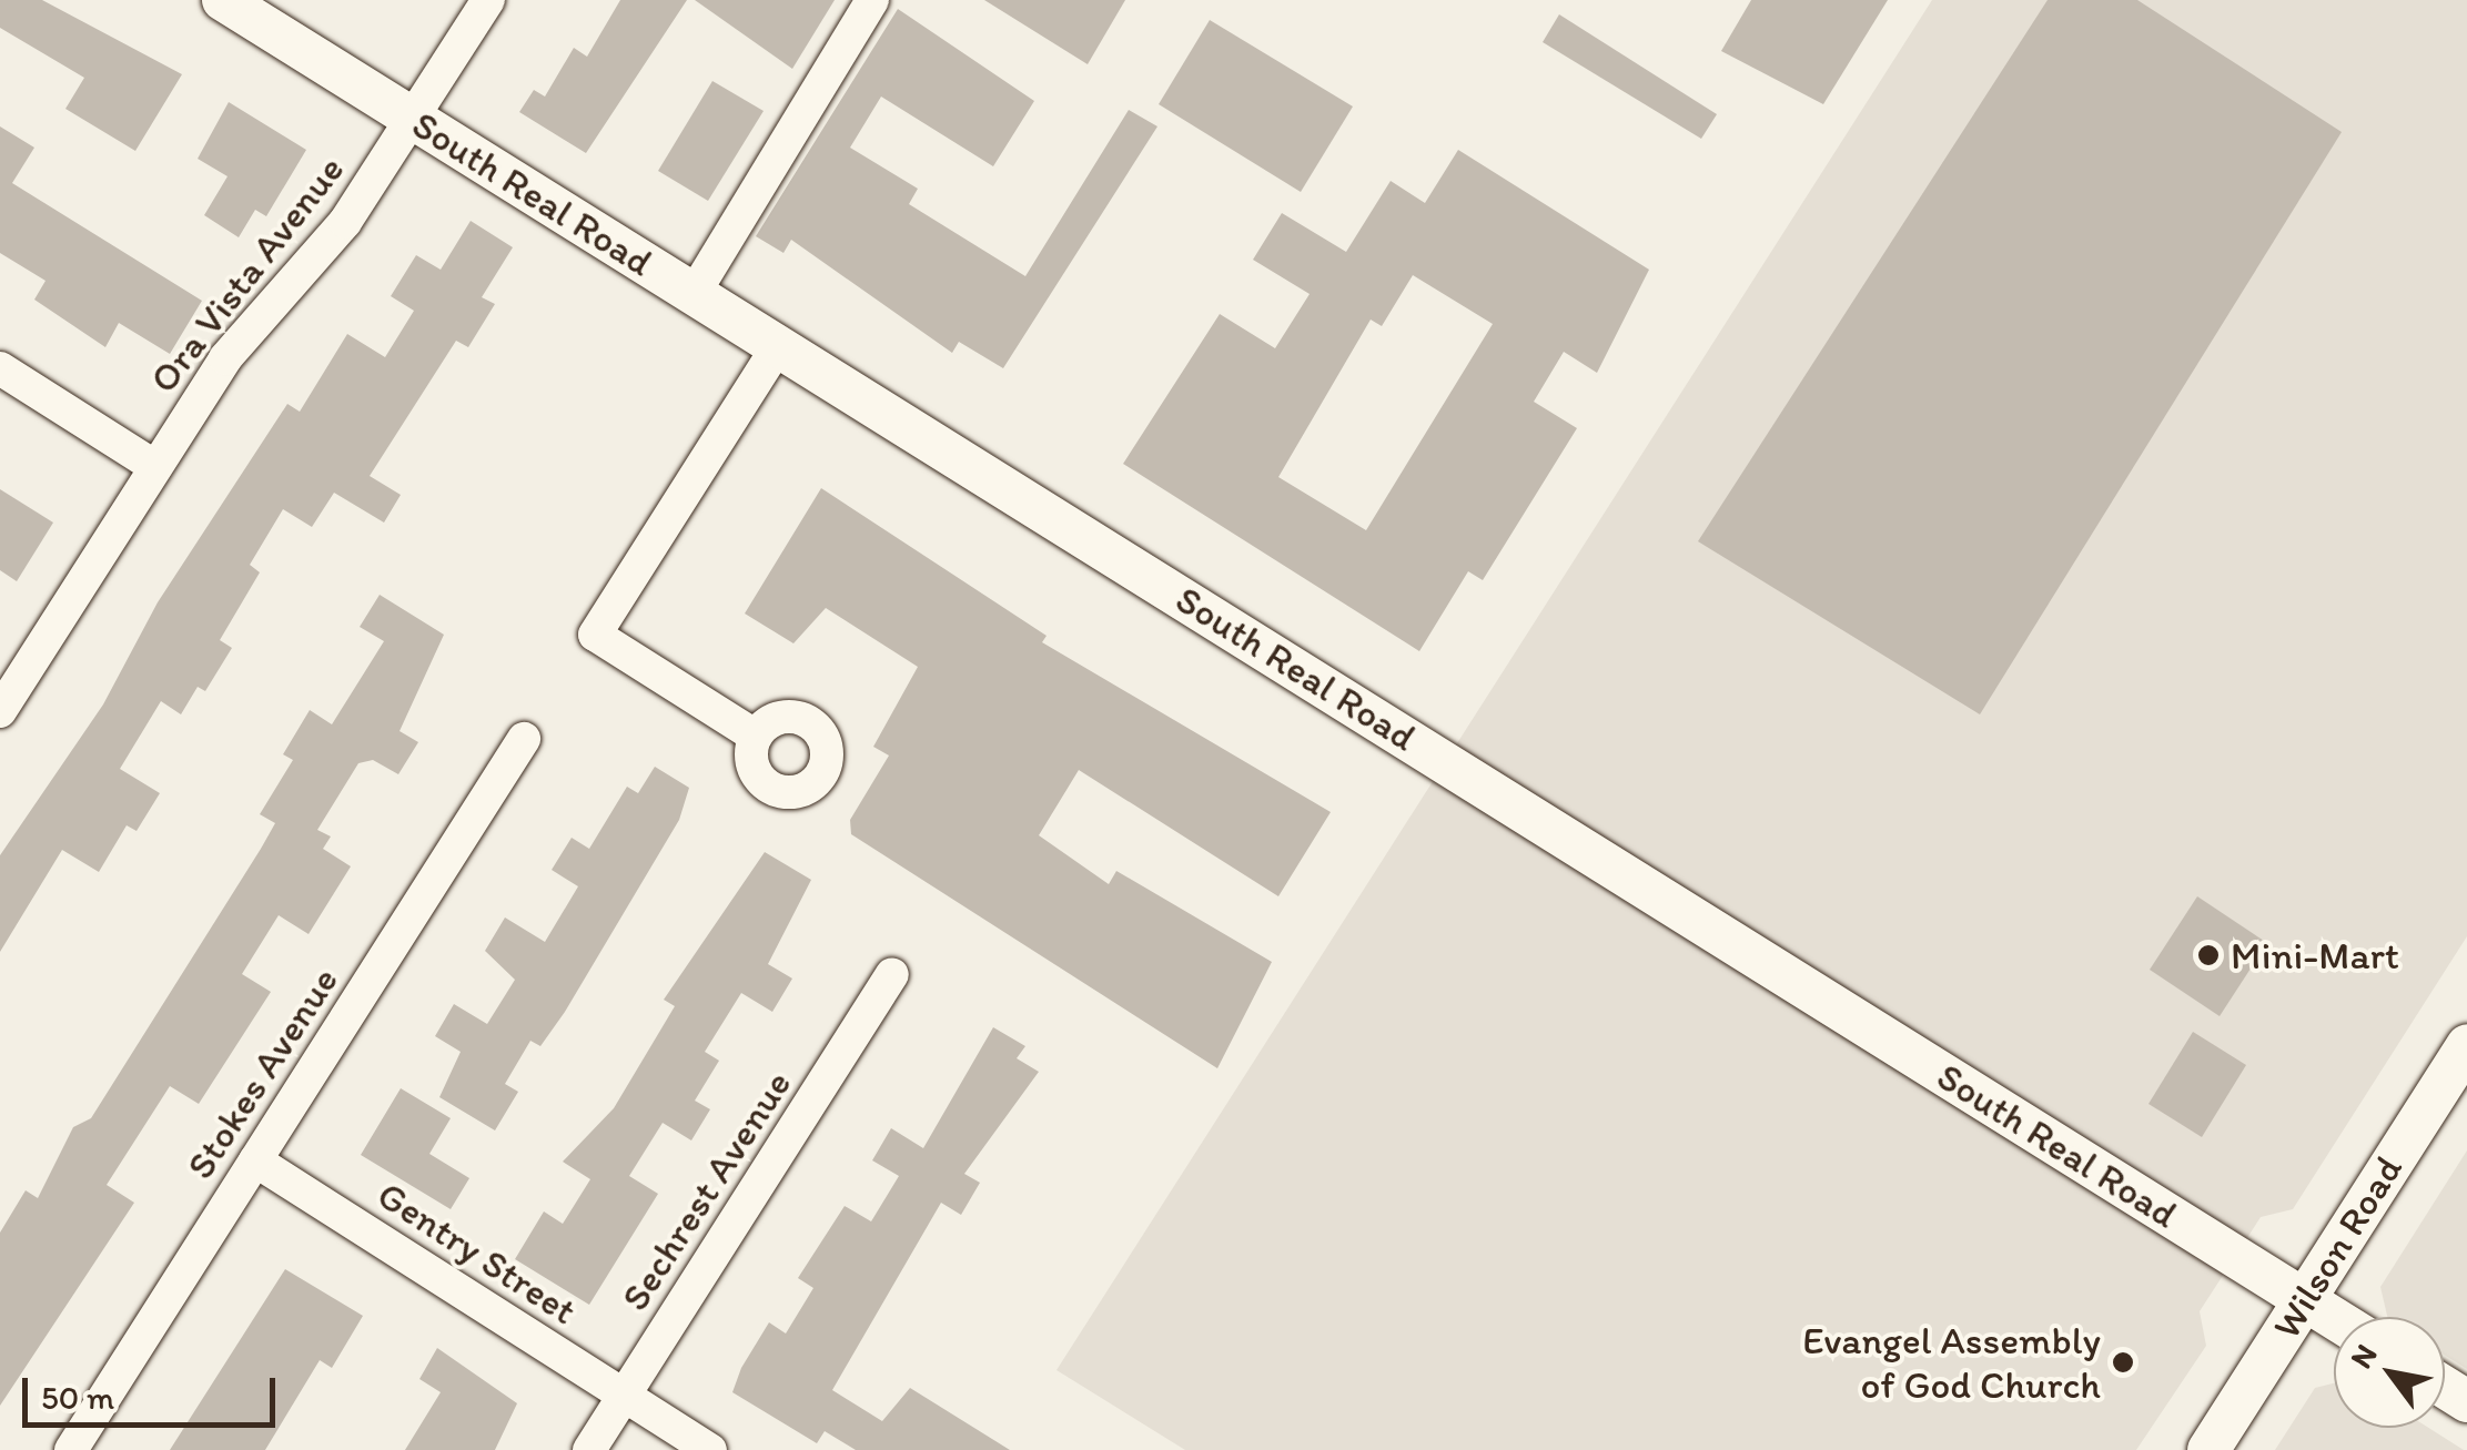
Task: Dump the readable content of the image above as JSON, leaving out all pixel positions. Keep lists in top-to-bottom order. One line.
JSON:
{"streets":{"street":["South Real Road","Ora Vista Avenue","Stokes Avenue","Sechrest Avenue","Wilson Road","Gentry Street"]},"crossings":[["South Real Road","Ora Vista Avenue"],["South Real Road","Wilson Road"],["Stokes Avenue","Gentry Street"],["Sechrest Avenue","Gentry Street"]],"places":["Mini-Mart","Evangel Assembly of God Church"],"scale_bar":"50 m","north":"top left"}
